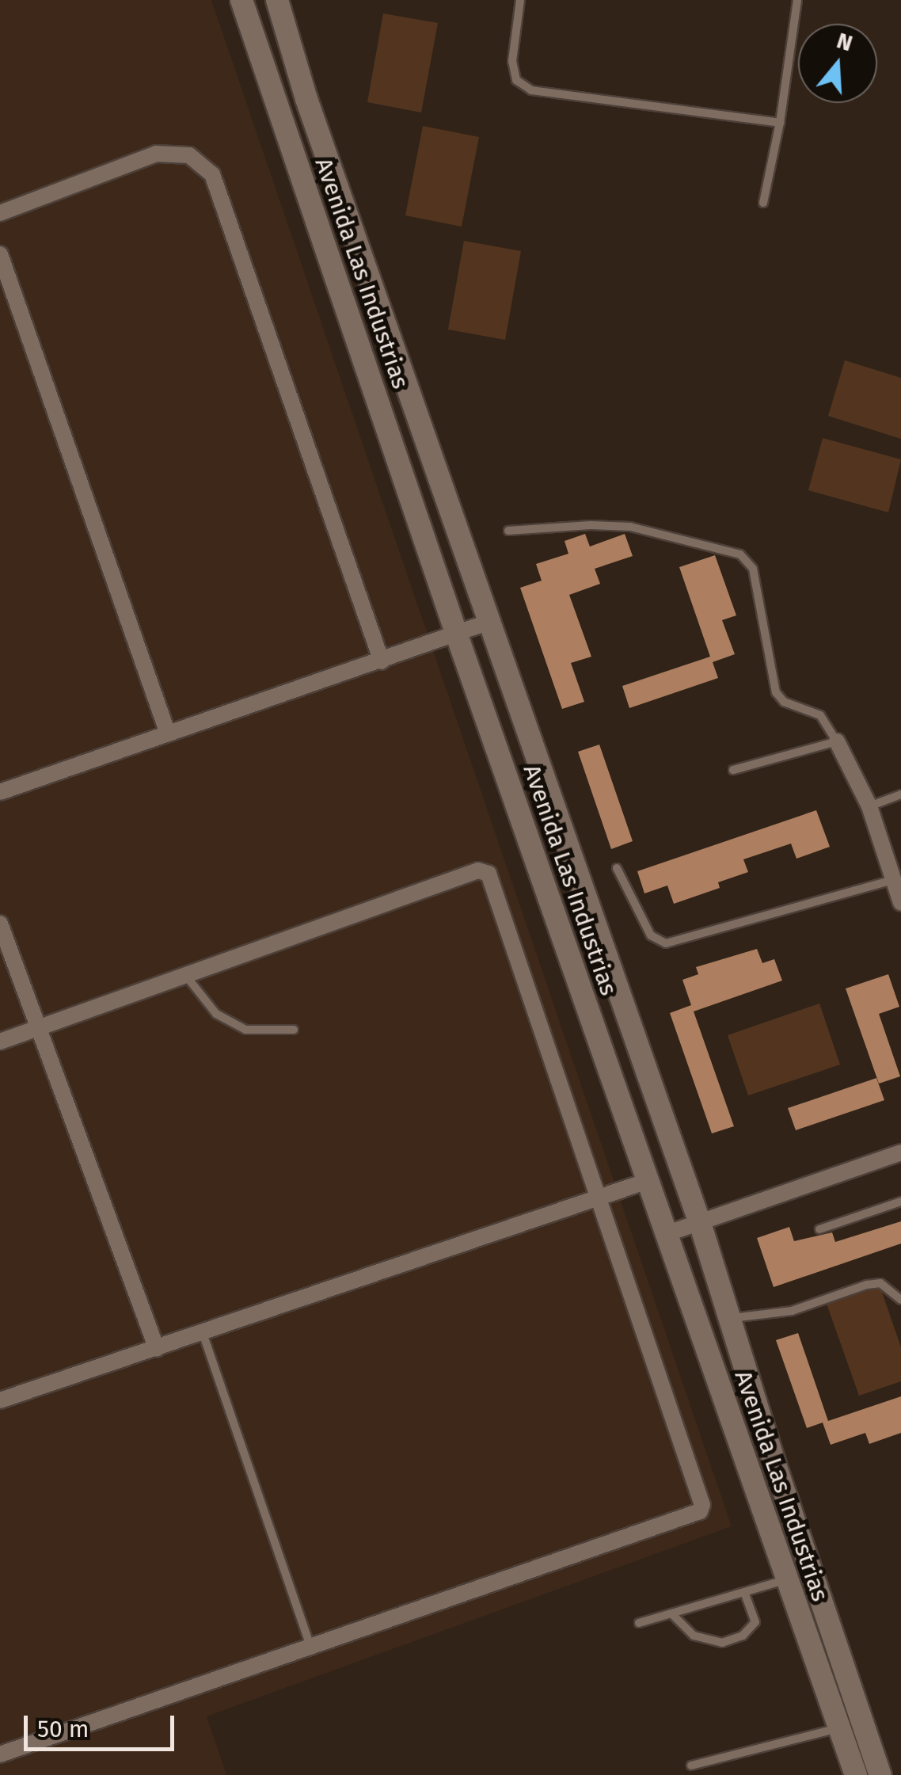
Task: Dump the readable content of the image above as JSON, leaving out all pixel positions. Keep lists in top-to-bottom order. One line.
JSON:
{"streets":{"street":["Avenida Las Industrias"]},"scale_bar":"50 m","north":"top"}
